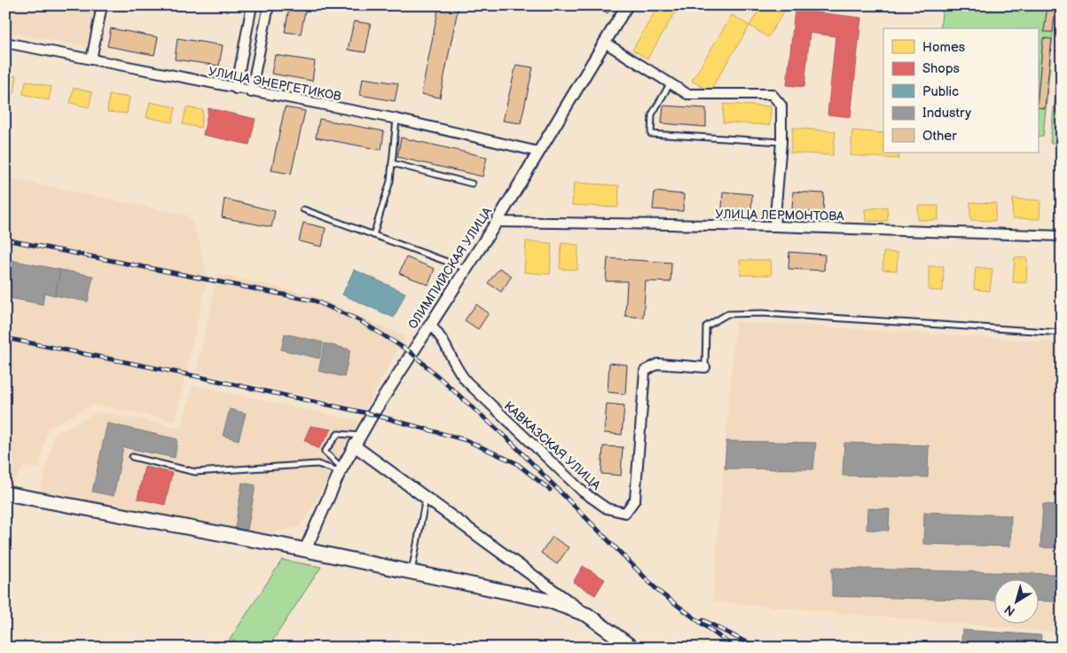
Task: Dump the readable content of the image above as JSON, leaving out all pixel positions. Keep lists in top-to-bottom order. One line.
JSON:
{"streets":{"street":["УЛИЦА ЭНЕРГЕТИКОВ","УЛИЦА ЛЕРМОНТОВА","ОЛИМПИЙСКАЯ УЛИЦА","КАВКАЗСКАЯ УЛИЦА"]},"crossings":[["УЛИЦА ЭНЕРГЕТИКОВ","ОЛИМПИЙСКАЯ УЛИЦА"],["УЛИЦА ЛЕРМОНТОВА","ОЛИМПИЙСКАЯ УЛИЦА"],["ОЛИМПИЙСКАЯ УЛИЦА","КАВКАЗСКАЯ УЛИЦА"]],"legend":["Homes","Shops","Public","Industry","Other"],"north":"bottom left"}
